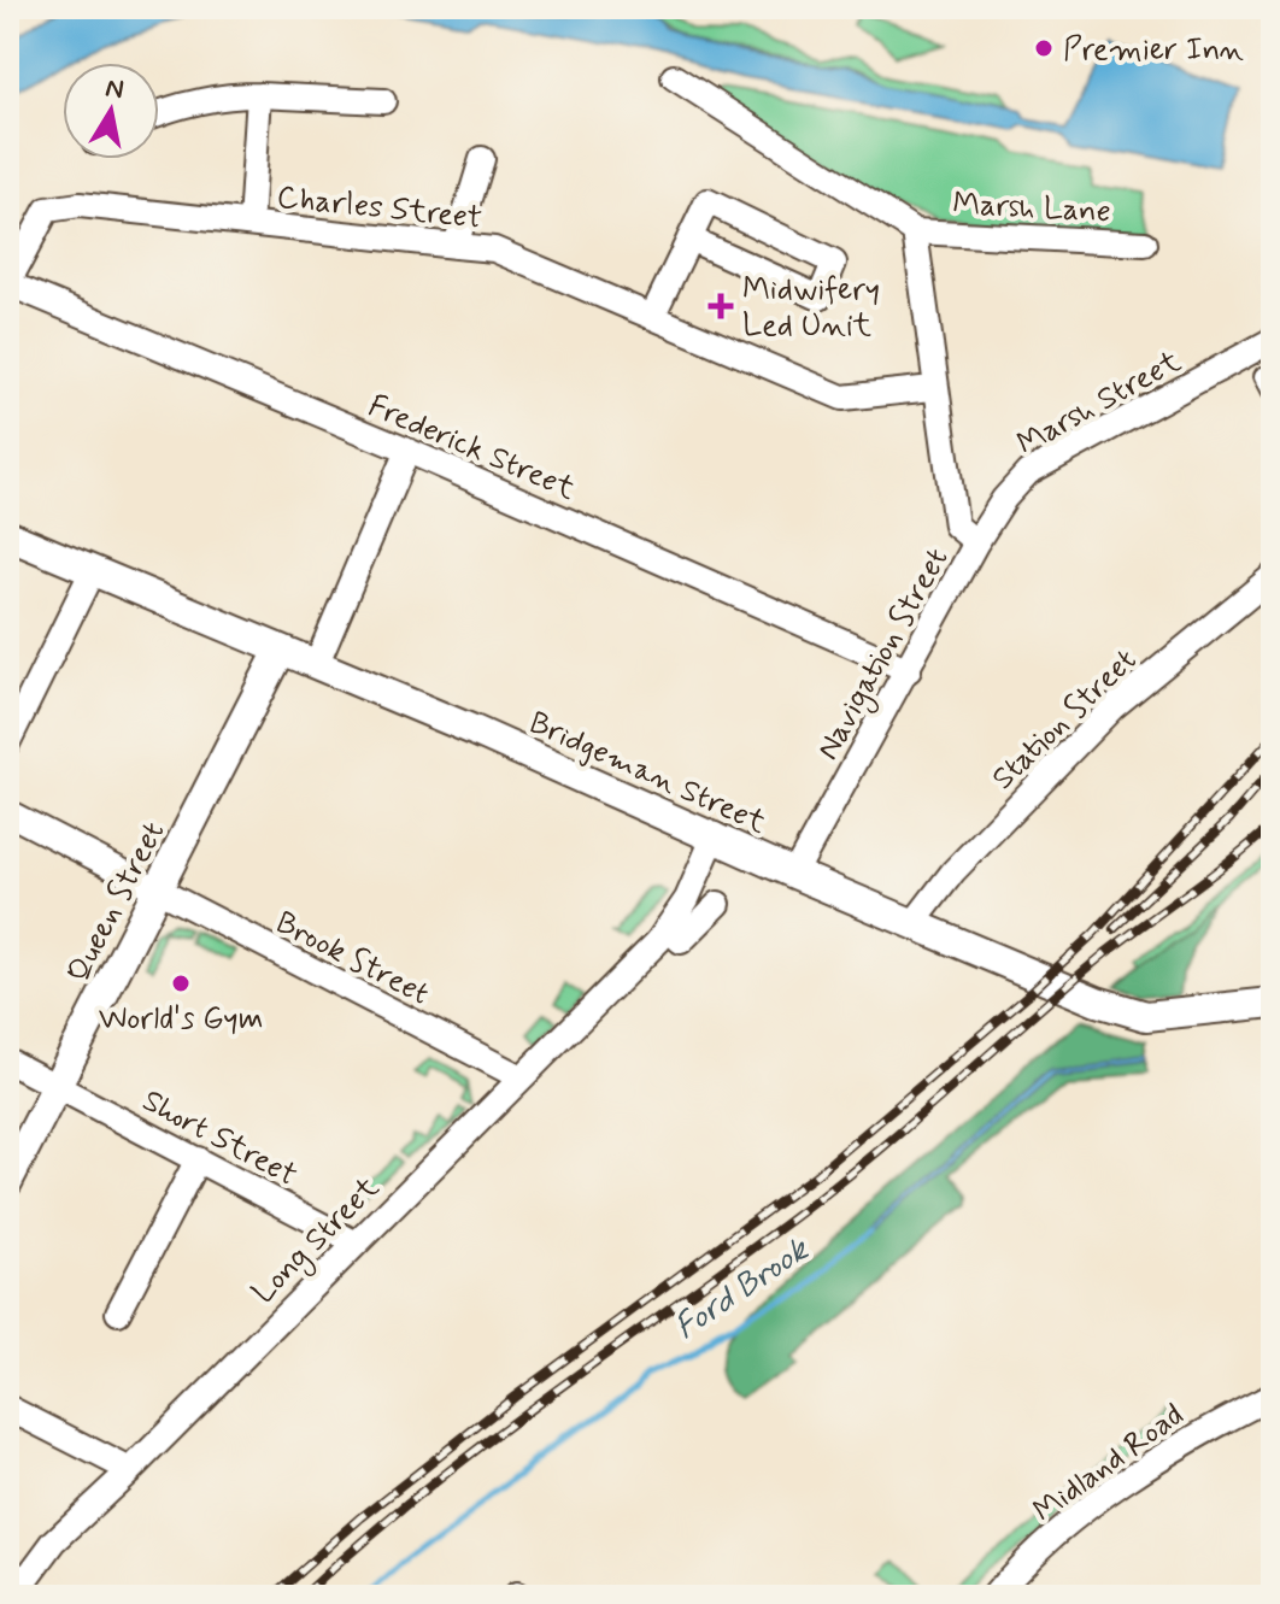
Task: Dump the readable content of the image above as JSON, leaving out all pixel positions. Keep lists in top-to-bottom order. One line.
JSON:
{"streets":{"street":["Charles Street","Marsh Lane","Marsh Street","Frederick Street","Navigation Street","Station Street","Bridgeman Street","Queen Street","Brook Street","Short Street","Long Street","Midland Road"]},"crossings":[["Charles Street","Frederick Street"],["Charles Street","Navigation Street"],["Marsh Lane","Navigation Street"],["Marsh Street","Navigation Street"],["Frederick Street","Navigation Street"],["Navigation Street","Bridgeman Street"],["Station Street","Bridgeman Street"],["Bridgeman Street","Queen Street"],["Bridgeman Street","Long Street"],["Queen Street","Brook Street"],["Queen Street","Short Street"],["Brook Street","Long Street"],["Short Street","Long Street"]],"water":["Ford Brook"],"places":{"other":["Premier Inn","World's Gym"],"health":["Midwifery Led Unit"]},"north":"top"}
